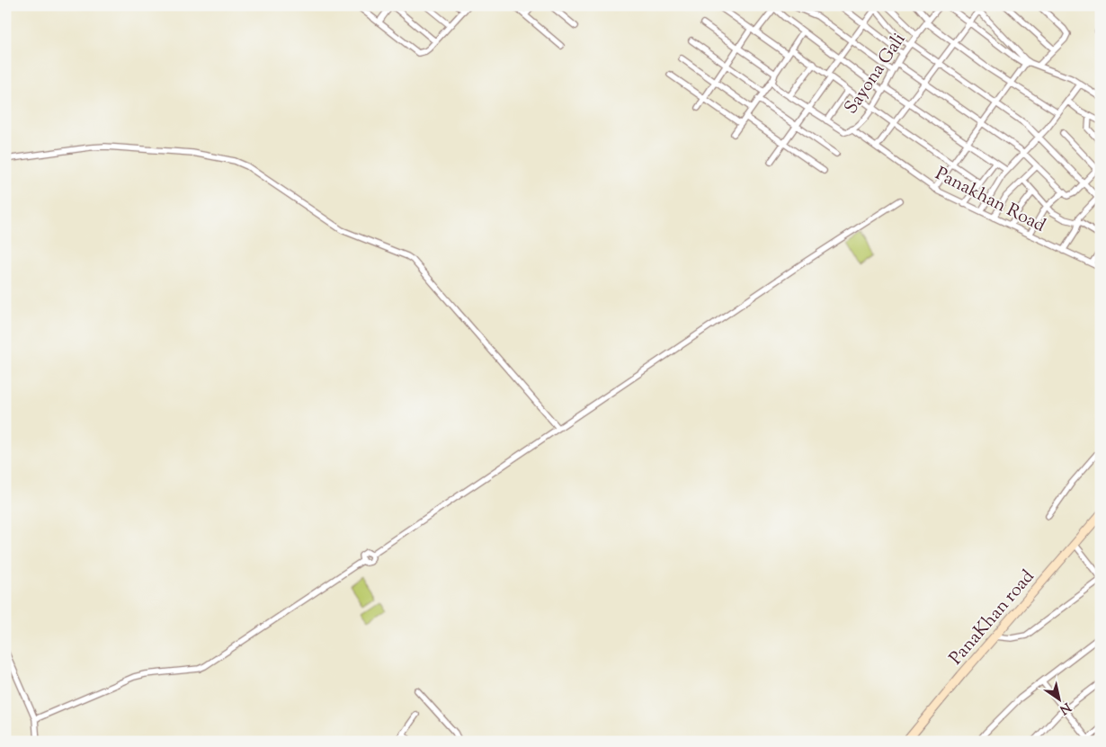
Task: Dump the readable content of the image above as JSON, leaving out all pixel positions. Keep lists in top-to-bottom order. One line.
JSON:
{"streets":{"street":["Sayona Gali","Panakhan Road","PanaKhan road"]},"crossings":[["Sayona Gali","Panakhan Road"]],"north":"bottom right"}
